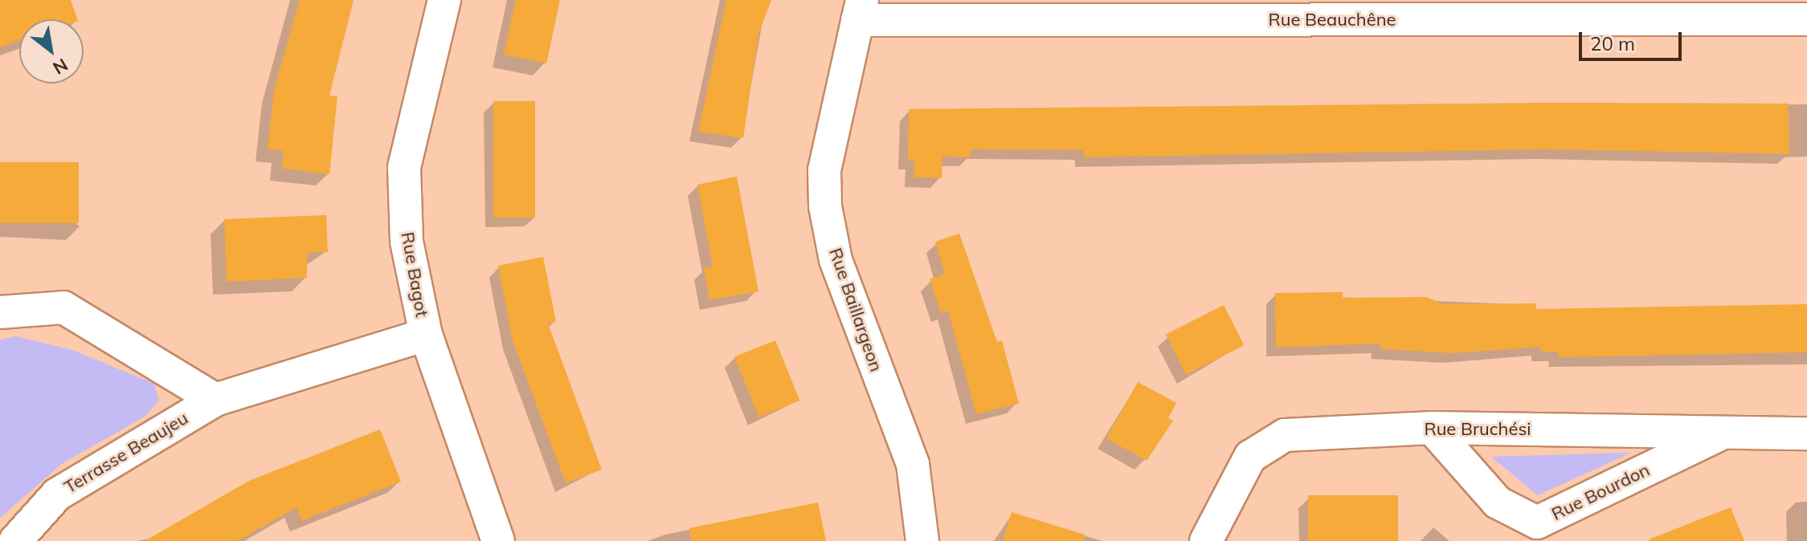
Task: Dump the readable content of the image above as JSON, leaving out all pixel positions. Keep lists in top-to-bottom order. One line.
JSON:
{"streets":{"street":["Rue Beauchêne","Rue Bagot","Rue Baillargeon","Rue Bruchési","Terrasse Beaujeu","Rue Bourdon"]},"crossings":[["Rue Beauchêne","Rue Baillargeon"],["Rue Bagot","Terrasse Beaujeu"],["Rue Bruchési","Rue Bourdon"]],"scale_bar":"20 m","north":"bottom right"}
